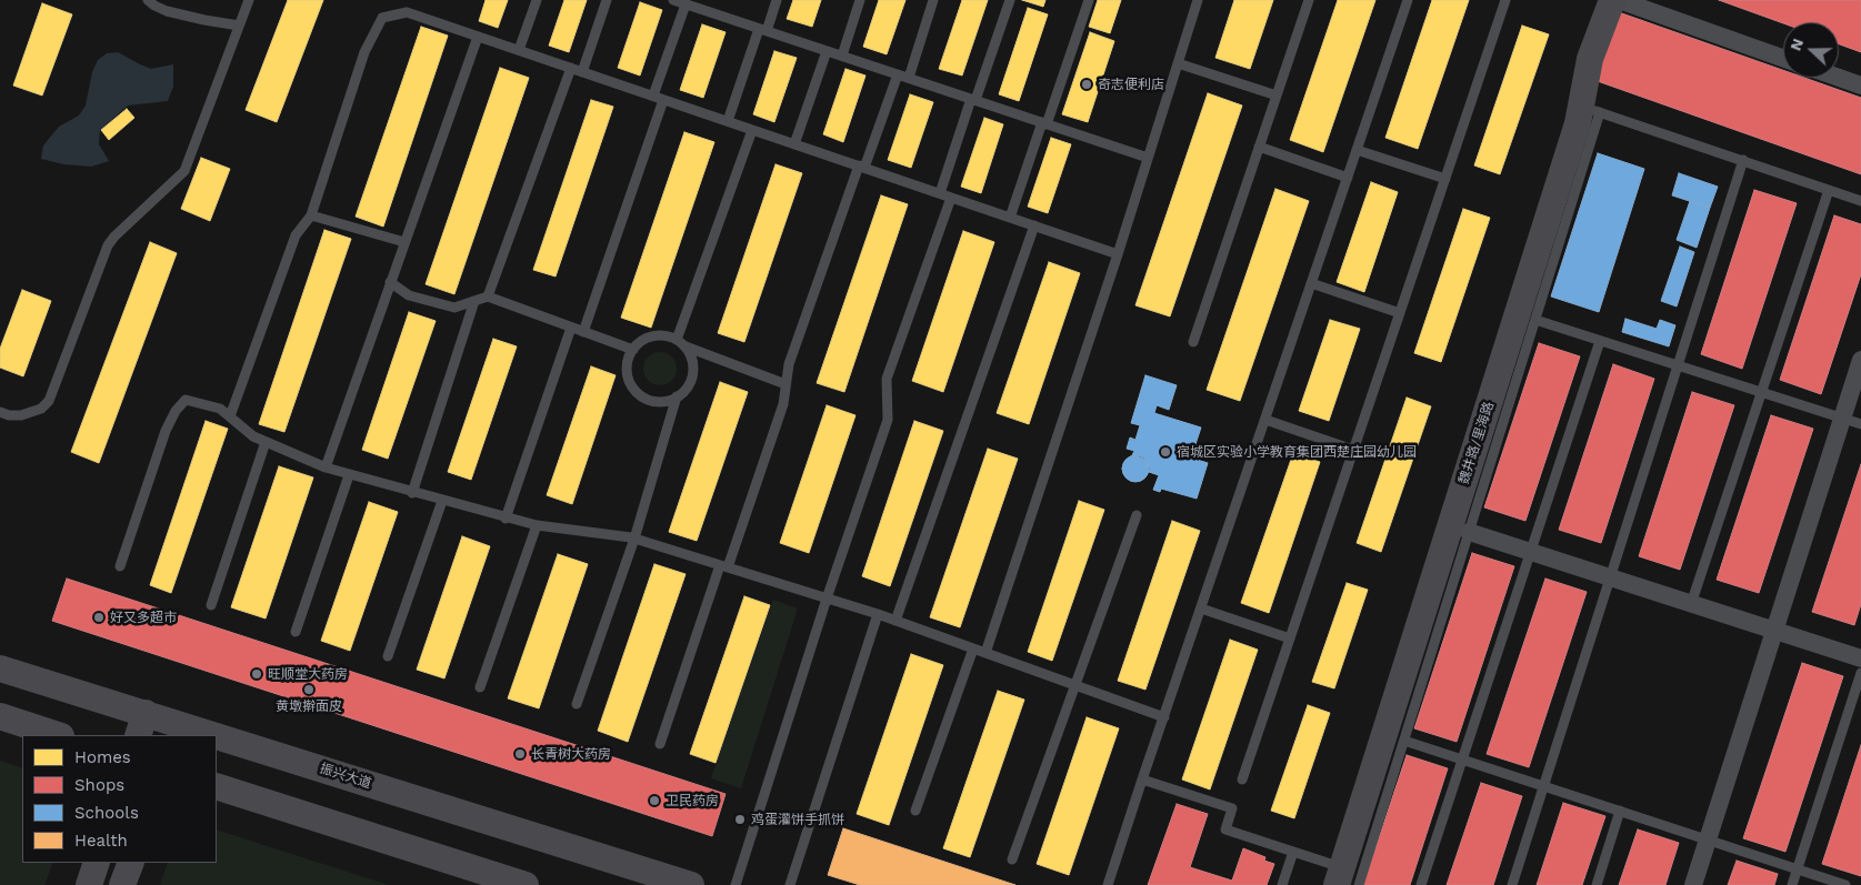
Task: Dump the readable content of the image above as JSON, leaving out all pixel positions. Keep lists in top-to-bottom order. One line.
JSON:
{"streets":{"main road":["魏井路/里海路","振兴大道"]},"places":["奇志便利店","宿城区实验小学教育集团西楚庄园幼儿园","好又多超市","旺顺堂大药房","黄墩擀面皮","长青树大药房","卫民药房","鸡蛋灌饼手抓饼"],"legend":["Homes","Shops","Schools","Health"],"north":"left"}
